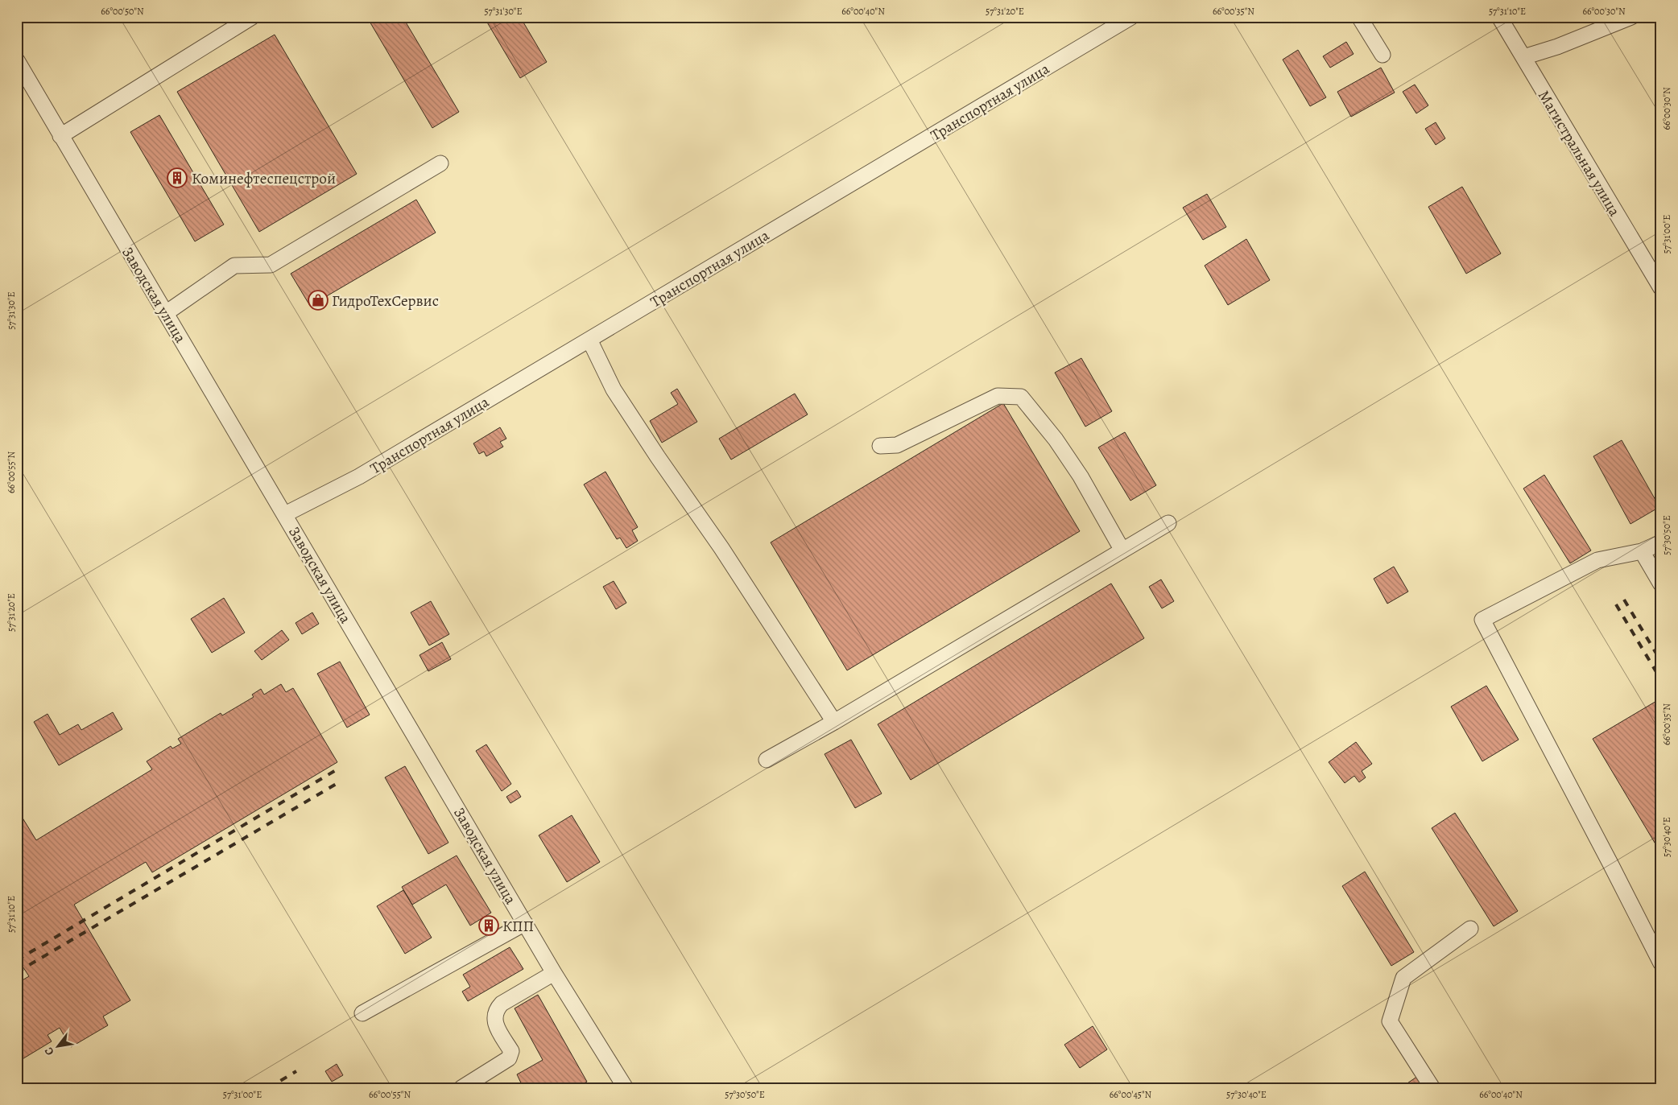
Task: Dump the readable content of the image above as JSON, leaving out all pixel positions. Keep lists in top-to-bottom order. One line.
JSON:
{"streets":{"street":["Транспортная улица","Магистральная улица","Заводская улица"]},"crossings":[["Транспортная улица","Заводская улица"]],"places":{"building":["Коминефтеспецстрой","КПП"],"shop":["ГидроТехСервис"]},"north":"bottom left","coordinates":["66°00'50\"N","57°31'30\"E","66°00'40\"N","57°31'20\"E","66°00'35\"N","57°31'10\"E","66°00'30\"N","57°31'00\"E","66°00'55\"N","57°30'50\"E","57°30'40\"E","66°00'45\"N"]}
